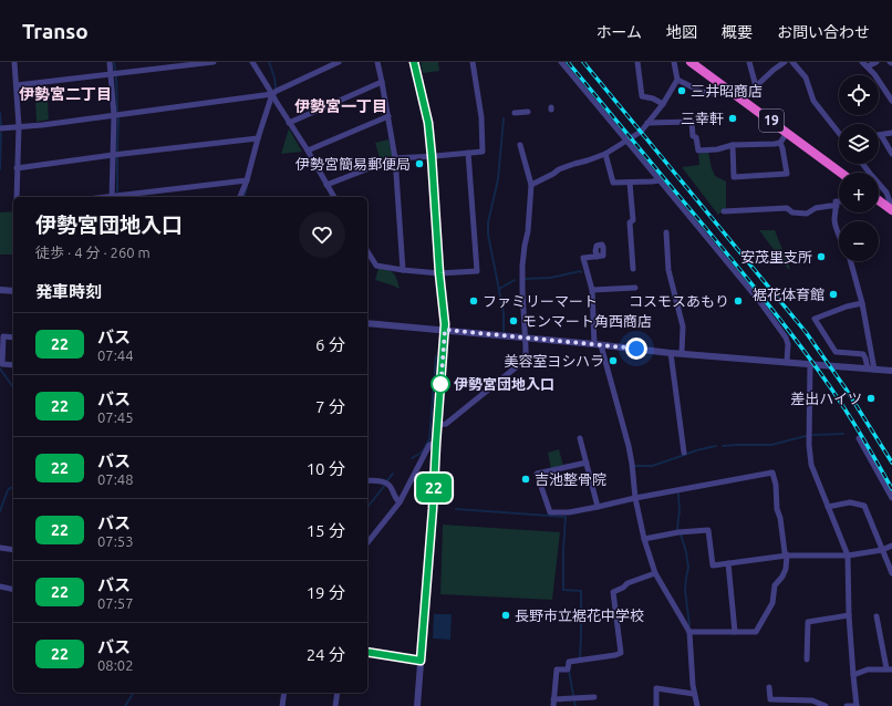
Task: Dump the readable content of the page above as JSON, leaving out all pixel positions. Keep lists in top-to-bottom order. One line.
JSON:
{"streets":{"highway":["19"]},"districts":["伊勢宮二丁目","伊勢宮一丁目"],"places":["三井昭商店","三幸軒","伊勢宮簡易郵便局","安茂里支所","裾花体育館","ファミリーマート","コスモスあもり","モンマート角西商店","美容室ヨシハラ","伊勢宮団地入口","差出ハイツ","吉池整骨院","長野市立裾花中学校"],"lines":["bus line 22"],"page":{"header":"Transo","nav":["ホーム","地図","概要","お問い合わせ"],"on_map":"22","map_buttons":["+","−"],"heading":[["伊勢宮団地入口","徒歩 · 4 分 · 260 m"],"発車時刻"],"list":[{"mark":"22","name":"バス","note":"07:44","value":"6 分"},{"mark":"22","name":"バス","note":"07:45","value":"7 分"},{"mark":"22","name":"バス","note":"07:48","value":"10 分"},{"mark":"22","name":"バス","note":"07:53","value":"15 分"},{"mark":"22","name":"バス","note":"07:57","value":"19 分"},{"mark":"22","name":"バス","note":"08:02","value":"24 分"}]}}
